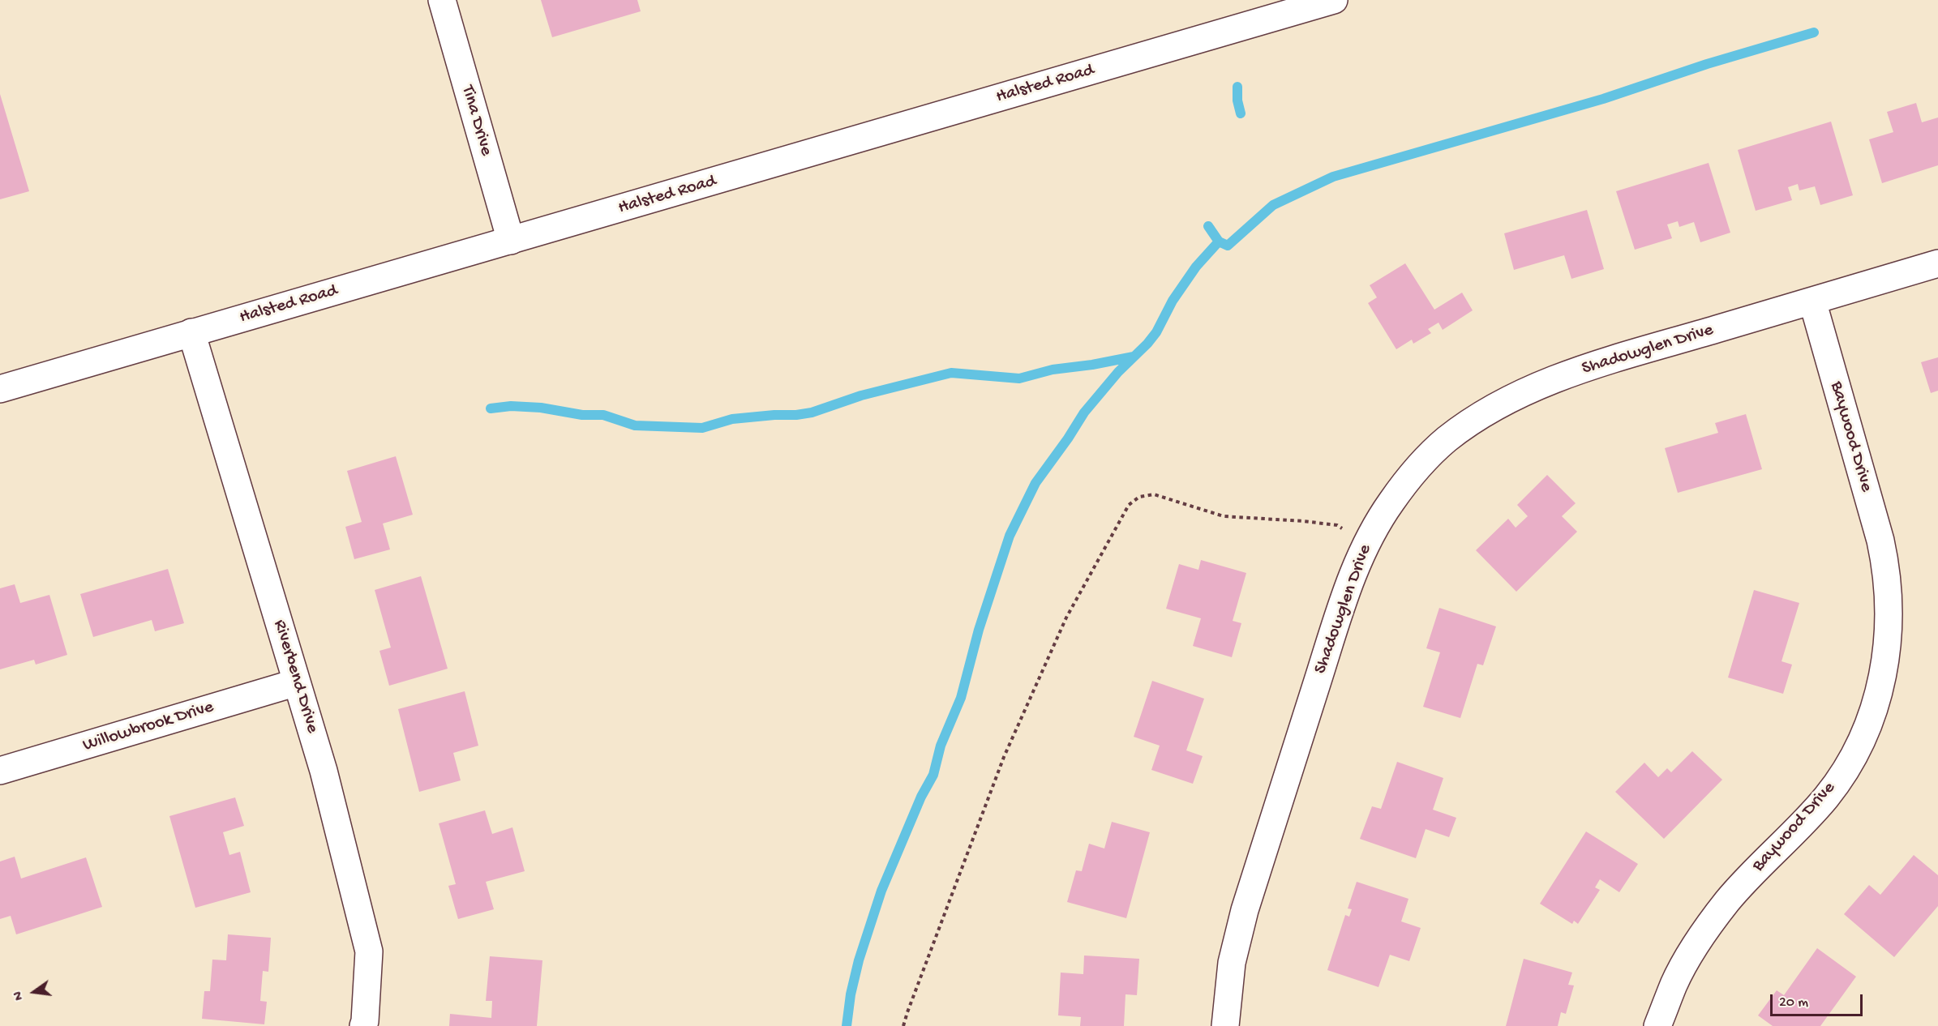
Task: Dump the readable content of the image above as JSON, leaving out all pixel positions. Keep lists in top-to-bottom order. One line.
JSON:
{"streets":{"street":["Halsted Road","Tina Drive","Shadowglen Drive","Baywood Drive","Riverbend Drive","Willowbrook Drive"]},"crossings":[["Halsted Road","Tina Drive"],["Halsted Road","Riverbend Drive"],["Shadowglen Drive","Baywood Drive"],["Riverbend Drive","Willowbrook Drive"]],"scale_bar":"20 m","north":"left"}
